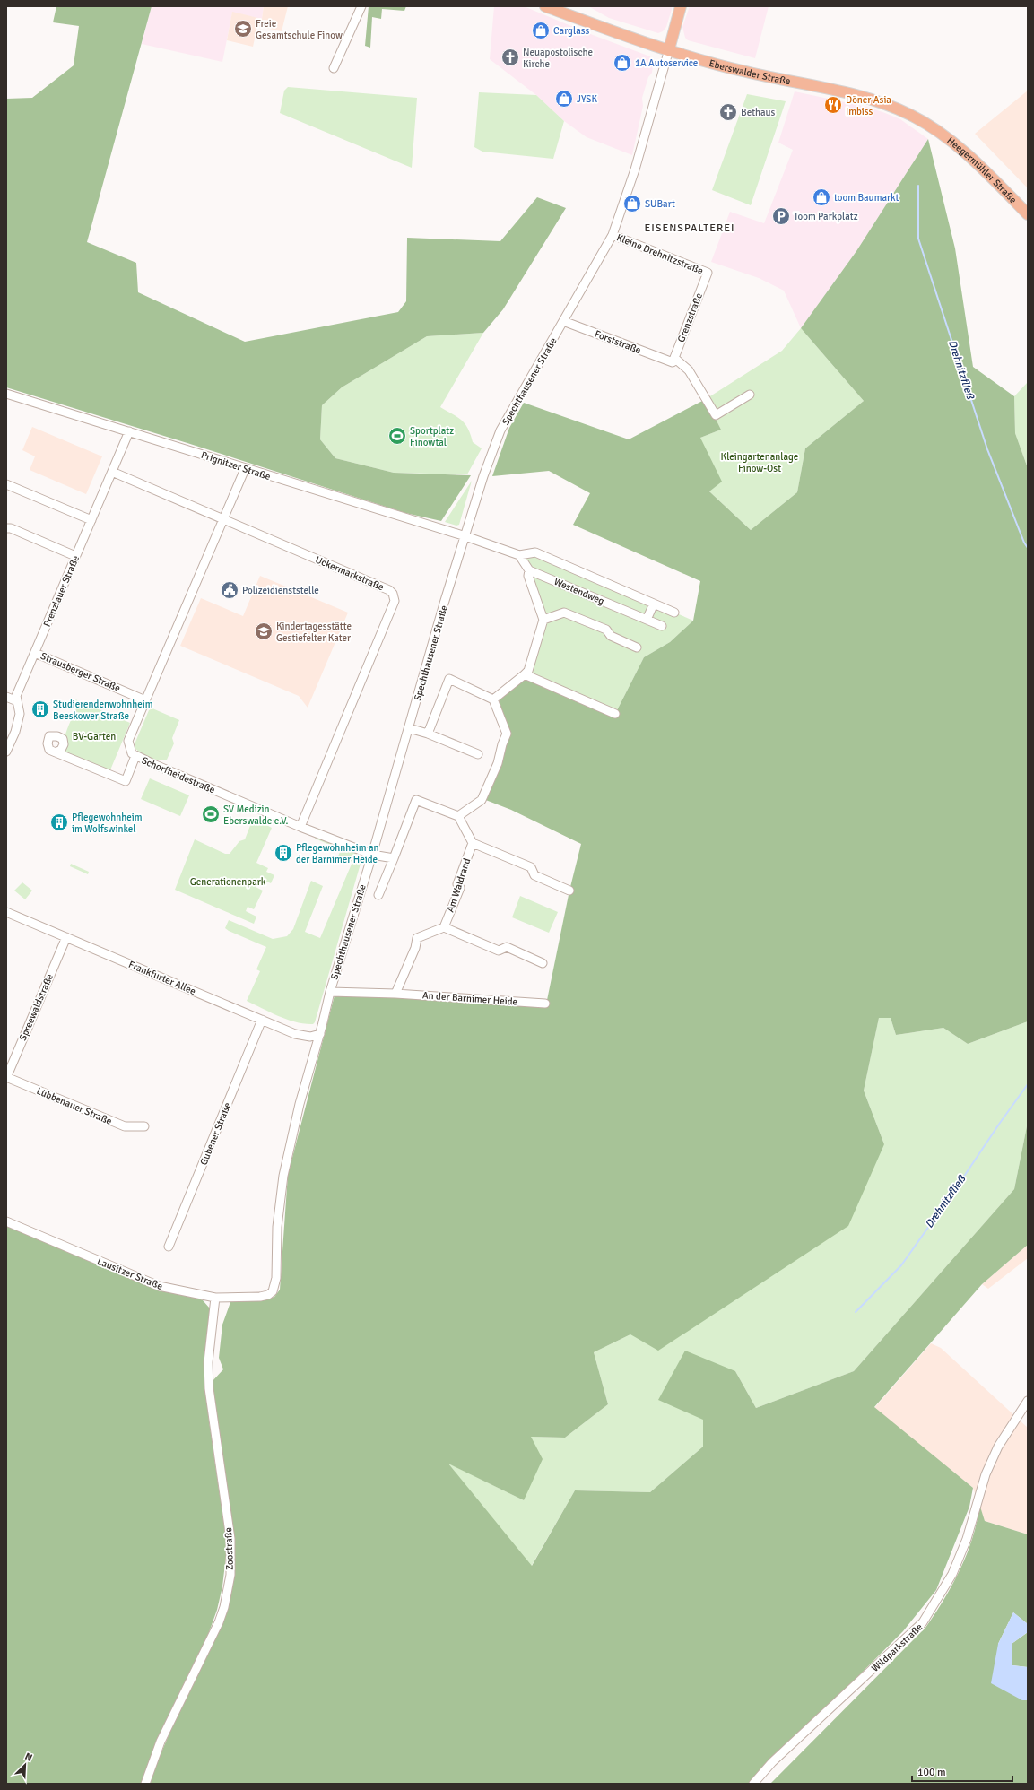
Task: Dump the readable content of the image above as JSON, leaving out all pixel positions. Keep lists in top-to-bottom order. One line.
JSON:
{"streets":{"main road":["Eberswalder Straße","Heegermühler Straße"],"street":["Kleine Drehnitzstraße","Grenzstraße","Forststraße","Spechthausener Straße","Prignitzer Straße","Uckermarkstraße","Prenzlauer Straße","Westendweg","Strausberger Straße","Schorfheidestraße","Am Waldrand","Frankfurter Allee","An der Barnimer Heide","Spreewaldstraße","Lübbenauer Straße","Gubener Straße","Lausitzer Straße","Zoostraße","Wildparkstraße"]},"crossings":[["Eberswalder Straße","Heegermühler Straße"],["Eberswalder Straße","Spechthausener Straße"],["Kleine Drehnitzstraße","Grenzstraße"],["Kleine Drehnitzstraße","Spechthausener Straße"],["Grenzstraße","Forststraße"],["Forststraße","Spechthausener Straße"],["Spechthausener Straße","Prignitzer Straße"],["Spechthausener Straße","Westendweg"],["Spechthausener Straße","Schorfheidestraße"],["Spechthausener Straße","Frankfurter Allee"],["Spechthausener Straße","An der Barnimer Heide"],["Spechthausener Straße","Lausitzer Straße"],["Prignitzer Straße","Prenzlauer Straße"],["Prignitzer Straße","Westendweg"],["Prignitzer Straße","Schorfheidestraße"],["Uckermarkstraße","Prenzlauer Straße"],["Uckermarkstraße","Schorfheidestraße"],["Prenzlauer Straße","Strausberger Straße"],["Strausberger Straße","Schorfheidestraße"],["Frankfurter Allee","Spreewaldstraße"],["Frankfurter Allee","Gubener Straße"],["Spreewaldstraße","Lübbenauer Straße"],["Lausitzer Straße","Zoostraße"]],"districts":["EISENSPALTEREI"],"water":["Drehnitzfließ"],"parks":["Kleingartenanlage Finow-Ost","BV-Garten","Generationenpark"],"places":{"school or university":["Freie Gesamtschule Finow","Kindertagesstätte Gestiefelter Kater"],"shop":["Carglass","1A Autoservice","JYSK","toom Baumarkt","SUBart"],"church":["Neuapostolische Kirche","Bethaus"],"restaurant":["Döner Asia Imbiss"],"parking":["Toom Parkplatz"],"sports":["Sportplatz Finowtal","SV Medizin Eberswalde e.V."],"public building":["Polizeidienststelle"],"building":["Studierendenwohnheim Beeskower Straße","Pflegewohnheim im Wolfswinkel","Pflegewohnheim an der Barnimer Heide"]},"scale_bar":"100 m","north":"top right"}
